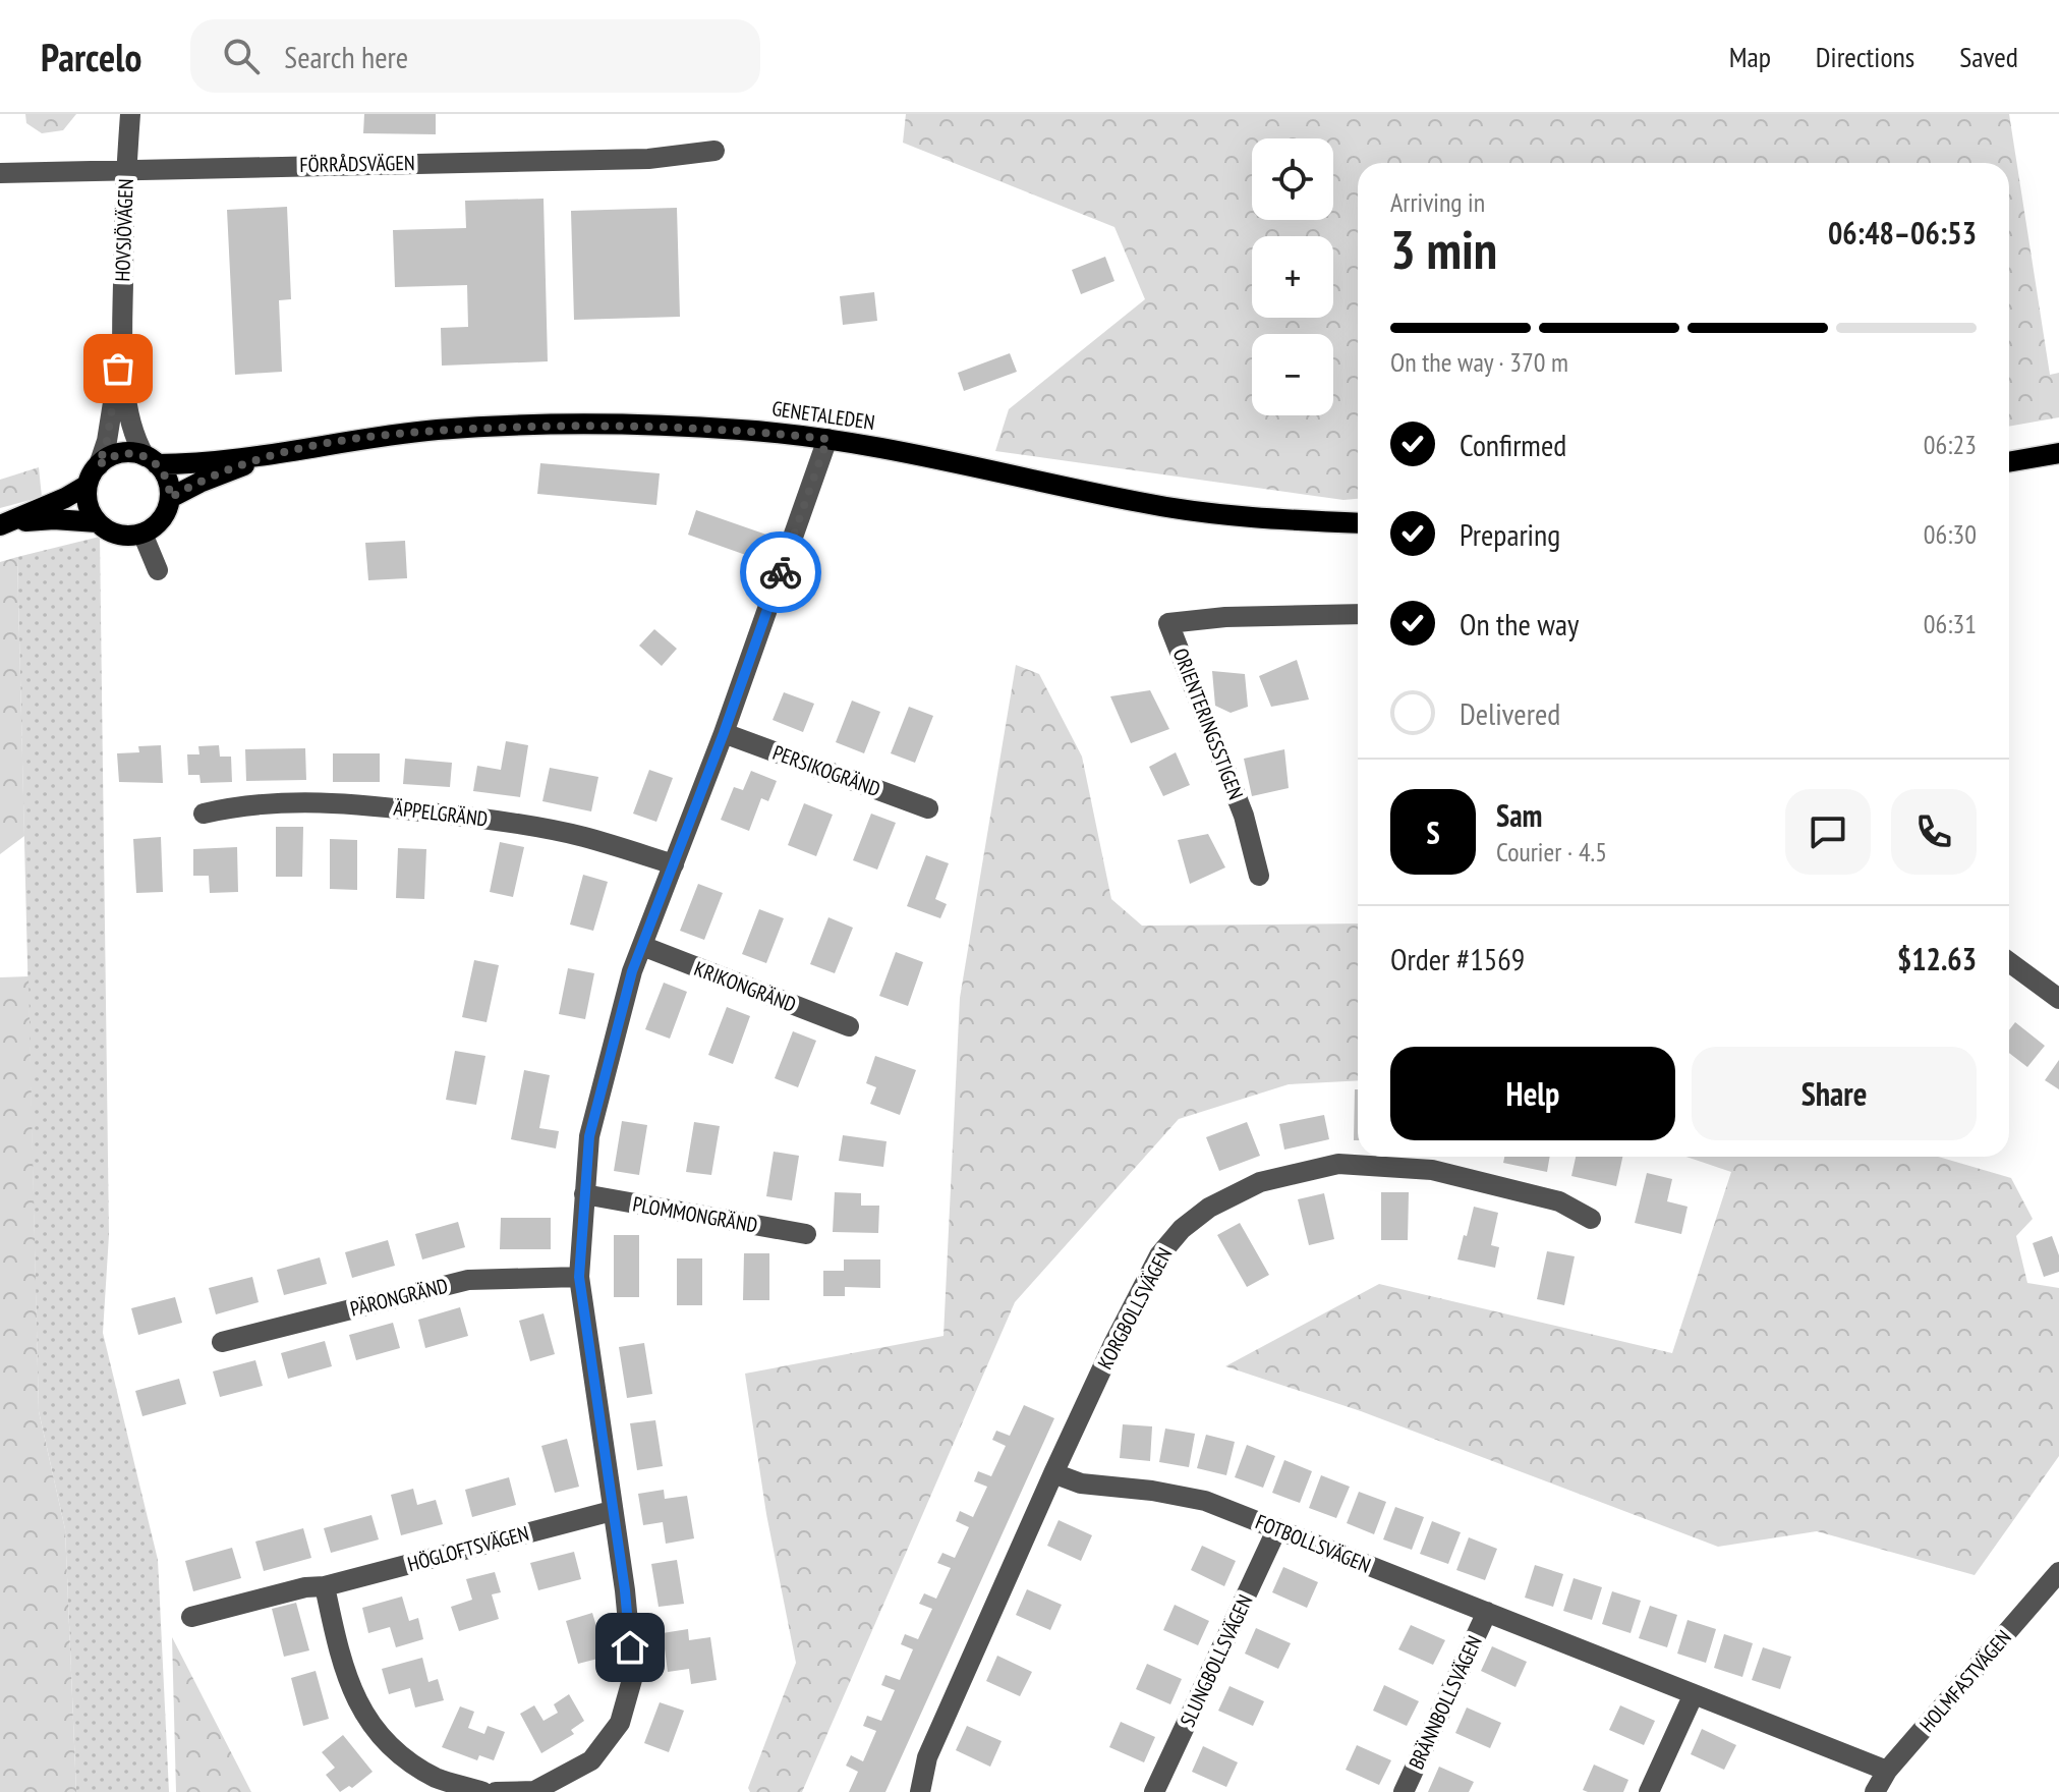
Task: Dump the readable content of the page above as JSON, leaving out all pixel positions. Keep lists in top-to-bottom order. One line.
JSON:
{"streets":{"main road":["GENETALEDEN"],"street":["FÖRRÅDSVÄGEN","HOVSJÖVÄGEN","ORIENTERINGSSTIGEN","PERSIKOGRÄND","ÄPPELGRÄND","KRIKONGRÄND","PLOMMONGRÄND","PÄRONGRÄND","KORGBOLLSVÄGEN","FOTBOLLSVÄGEN","HÖGLOFTSVÄGEN","SLUNGBOLLSVÄGEN","HOLMFASTVÄGEN","BRÄNNBOLLSVÄGEN"]},"crossings":[["FÖRRÅDSVÄGEN","HOVSJÖVÄGEN"],["HOVSJÖVÄGEN","GENETALEDEN"],["KORGBOLLSVÄGEN","FOTBOLLSVÄGEN"],["FOTBOLLSVÄGEN","SLUNGBOLLSVÄGEN"],["FOTBOLLSVÄGEN","HOLMFASTVÄGEN"],["FOTBOLLSVÄGEN","BRÄNNBOLLSVÄGEN"]],"page":{"header":"Parcelo","search":"Search here","nav":["Map","Directions","Saved"],"map_buttons":["+","−"],"heading":["3 min","Arriving in","06:48–06:53"],"panel":["Sam","Courier · 4.5","Order #1569","$12.63"],"bar":"On the way · 370 m","list":[["Confirmed","06:23"],["Preparing","06:30"],["On the way","06:31"],"Delivered"],"round":"S","buttons":["Help","Share"]}}
